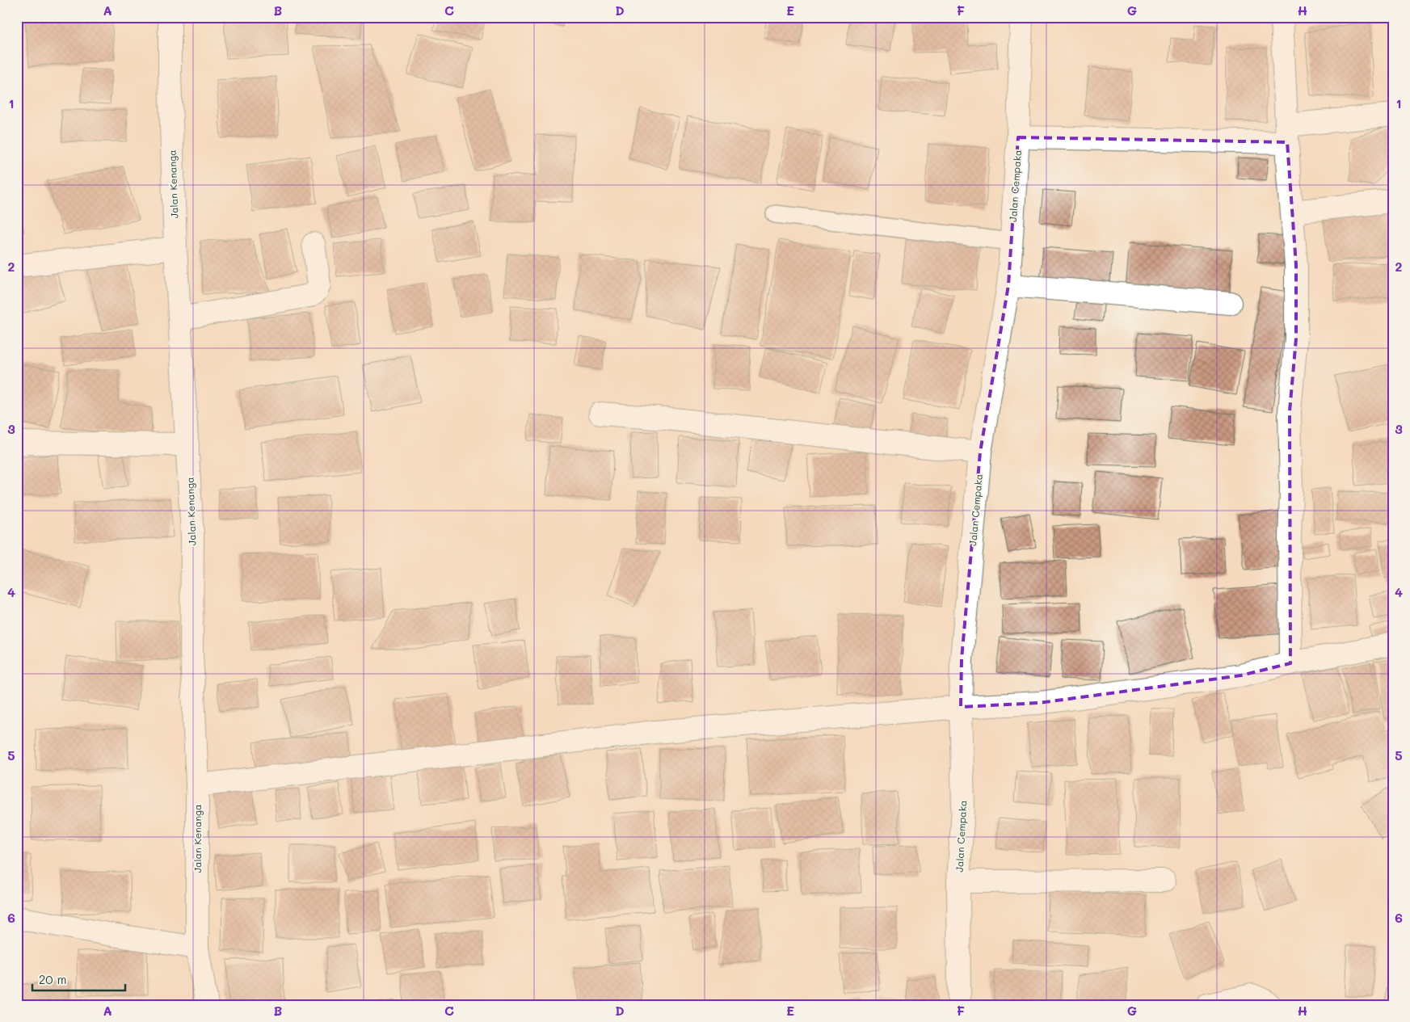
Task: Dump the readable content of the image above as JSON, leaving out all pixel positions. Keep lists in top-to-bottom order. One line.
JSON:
{"streets":{"street":["Jalan Kenanga","Jalan Cempaka"]},"scale_bar":"20 m","grid":{"columns":["A","B","C","D","E","F","G","H"],"rows":["1","2","3","4","5","6"]}}
